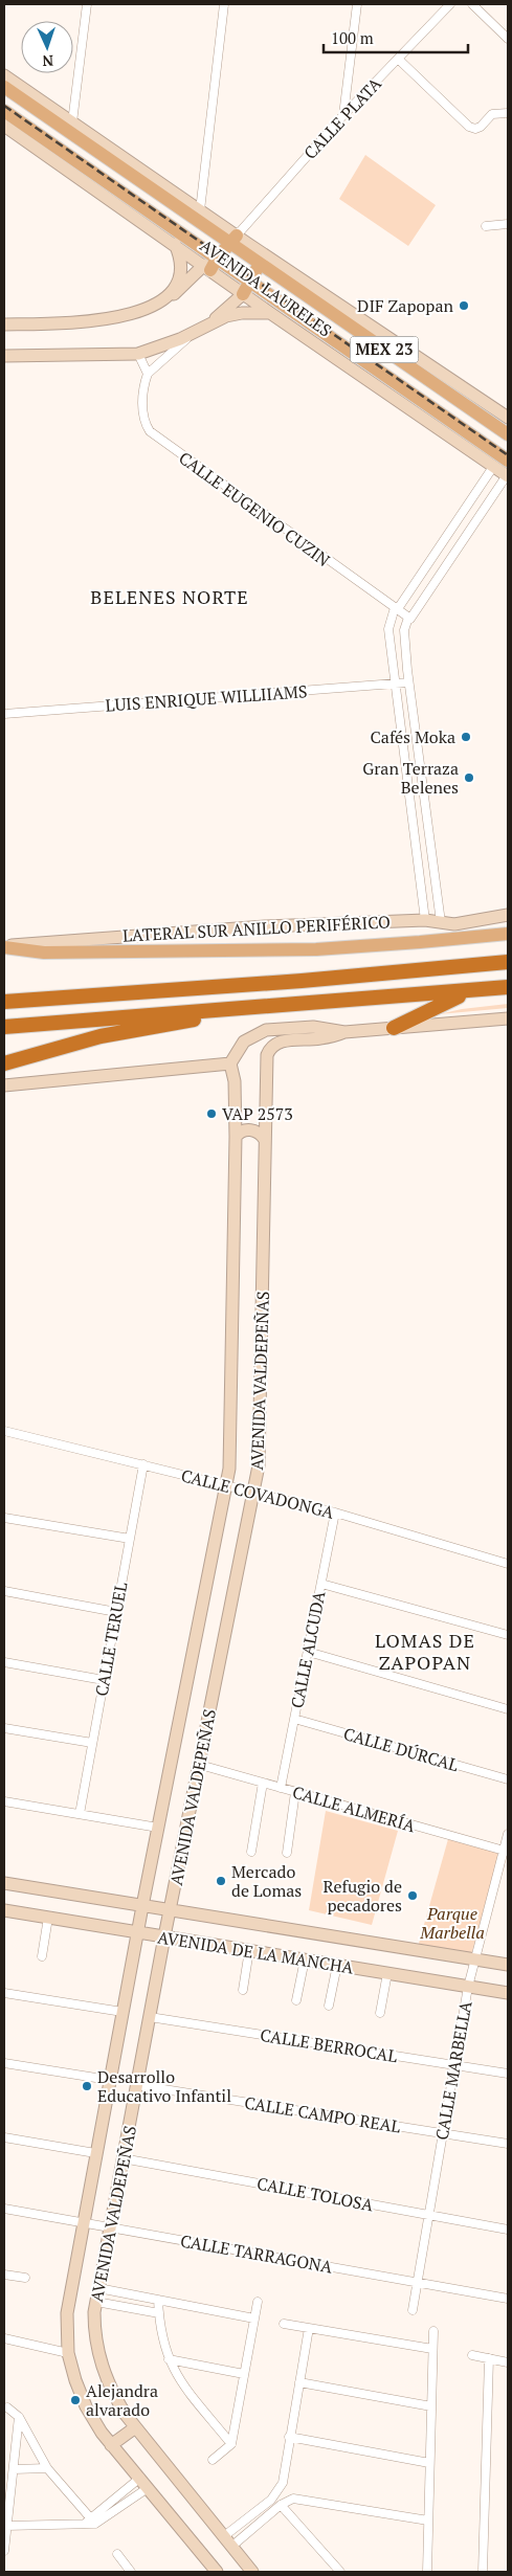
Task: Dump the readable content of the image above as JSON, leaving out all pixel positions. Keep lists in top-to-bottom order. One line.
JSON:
{"streets":{"main road":["AVENIDA LAURELES","MEX 23"],"street":["CALLE PLATA","CALLE EUGENIO CUZIN","LUIS ENRIQUE WILLIIAMS","LATERAL SUR ANILLO PERIFÉRICO","AVENIDA VALDEPEÑAS","CALLE COVADONGA","CALLE TERUEL","CALLE ALCUDA","CALLE DÚRCAL","CALLE ALMERÍA","AVENIDA DE LA MANCHA","CALLE BERROCAL","CALLE MARBELLA","CALLE CAMPO REAL","CALLE TOLOSA","CALLE TARRAGONA"]},"crossings":[["CALLE PLATA","AVENIDA LAURELES"],["AVENIDA VALDEPEÑAS","CALLE COVADONGA"],["AVENIDA VALDEPEÑAS","CALLE ALMERÍA"],["AVENIDA VALDEPEÑAS","AVENIDA DE LA MANCHA"],["AVENIDA VALDEPEÑAS","CALLE BERROCAL"],["AVENIDA VALDEPEÑAS","CALLE CAMPO REAL"],["AVENIDA VALDEPEÑAS","CALLE TOLOSA"],["AVENIDA VALDEPEÑAS","CALLE TARRAGONA"],["CALLE COVADONGA","CALLE TERUEL"],["CALLE COVADONGA","CALLE ALCUDA"],["CALLE ALCUDA","CALLE DÚRCAL"],["CALLE ALCUDA","CALLE ALMERÍA"],["CALLE ALMERÍA","CALLE MARBELLA"],["AVENIDA DE LA MANCHA","CALLE MARBELLA"],["CALLE BERROCAL","CALLE MARBELLA"],["CALLE MARBELLA","CALLE CAMPO REAL"],["CALLE MARBELLA","CALLE TOLOSA"],["CALLE MARBELLA","CALLE TARRAGONA"]],"districts":["BELENES NORTE","LOMAS DE ZAPOPAN"],"parks":["Parque Marbella"],"places":["DIF Zapopan","Cafés Moka","Gran Terraza Belenes","VAP 2573","Mercado de Lomas","Refugio de pecadores","Desarrollo Educativo Infantil","Alejandra alvarado"],"scale_bar":"100 m","north":"bottom"}
